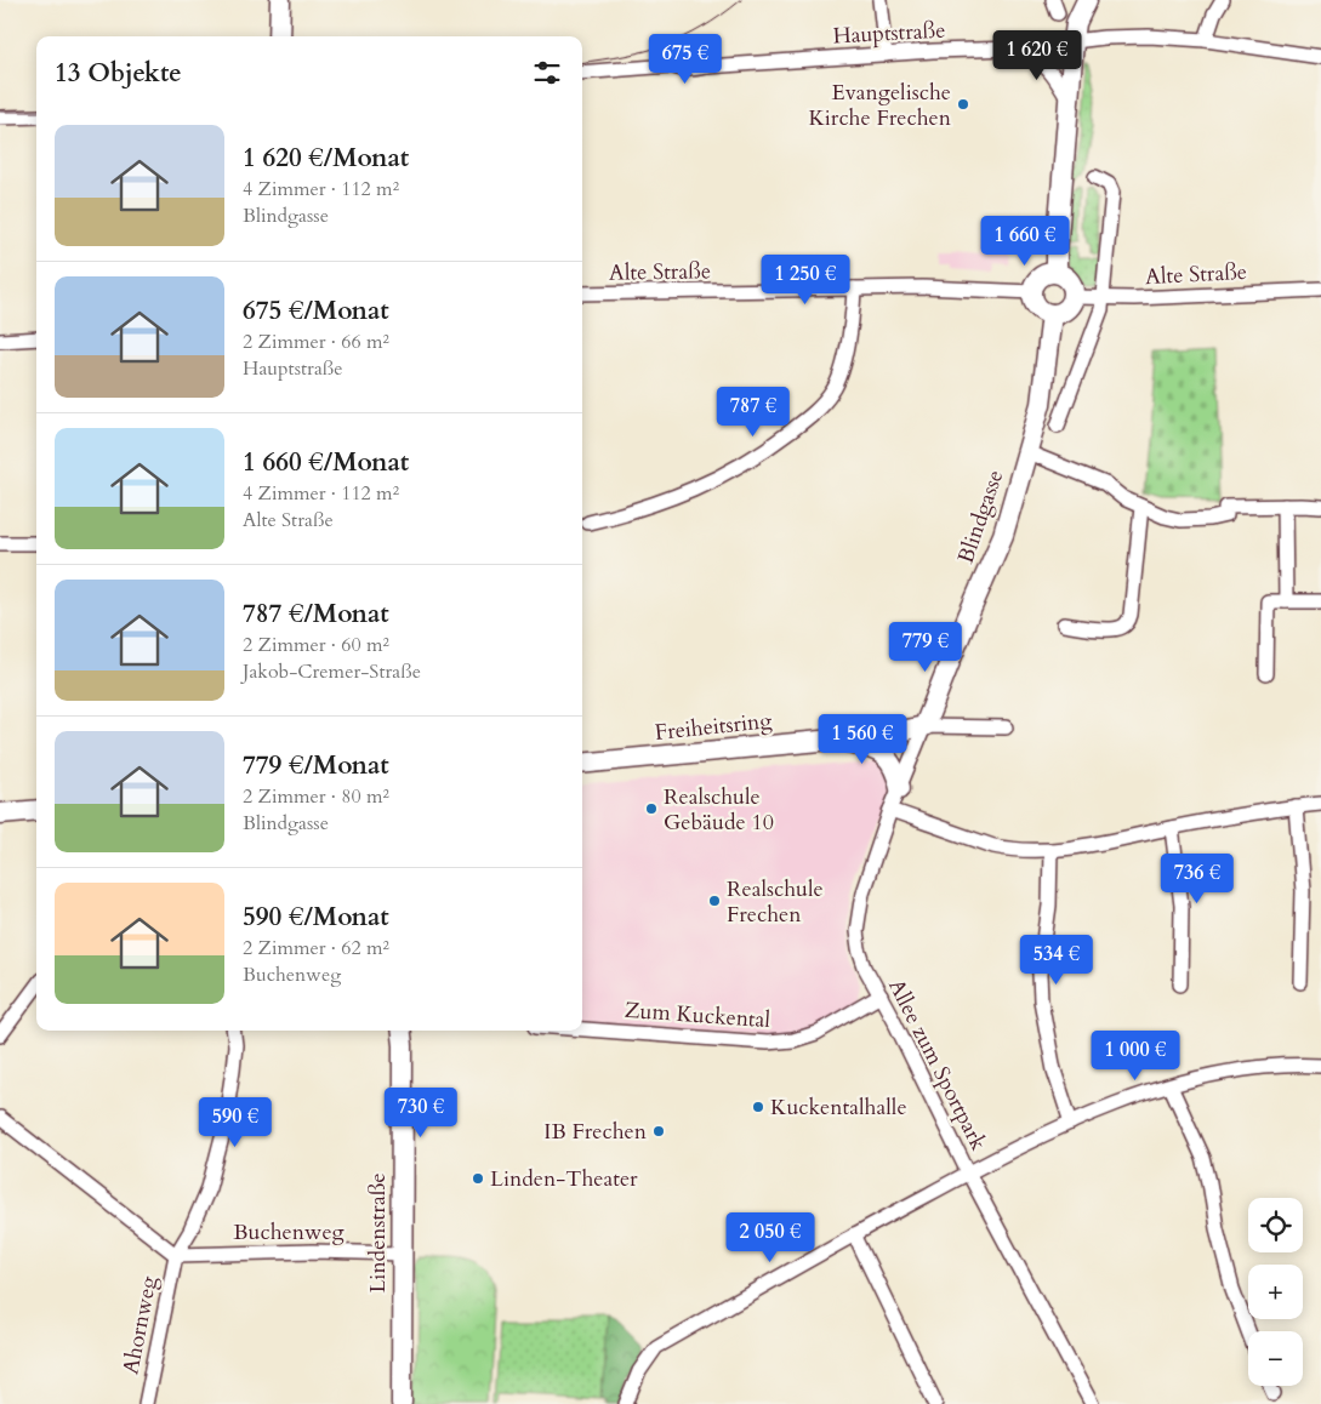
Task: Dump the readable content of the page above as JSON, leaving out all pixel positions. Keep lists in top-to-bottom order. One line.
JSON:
{"streets":{"main road":["Blindgasse","Freiheitsring","Lindenstraße"],"street":["Hauptstraße","Alte Straße","Zum Kuckental","Allee zum Sportpark","Buchenweg","Ahornweg"]},"crossings":[["Alte Straße","Blindgasse"],["Blindgasse","Freiheitsring"],["Blindgasse","Allee zum Sportpark"],["Freiheitsring","Allee zum Sportpark"],["Zum Kuckental","Allee zum Sportpark"],["Buchenweg","Lindenstraße"],["Buchenweg","Ahornweg"]],"places":["Evangelische Kirche Frechen","Realschule Gebäude 10","Realschule Frechen","Kuckentalhalle","IB Frechen","Linden-Theater"],"page":{"price":["1 620 €","675 €","1 660 €","1 250 €","787 €","779 €","1 560 €","736 €","534 €","1 000 €","730 €","590 €","2 050 €"],"heading":"13 Objekte","list":[{"name":"1 620 €/Monat","note":"4 Zimmer · 112 m² · Blindgasse"},{"name":"675 €/Monat","note":"2 Zimmer · 66 m² · Hauptstraße"},{"name":"1 660 €/Monat","note":"4 Zimmer · 112 m² · Alte Straße"},{"name":"787 €/Monat","note":"2 Zimmer · 60 m² · Jakob-Cremer-Straße"},{"name":"779 €/Monat","note":"2 Zimmer · 80 m² · Blindgasse"},{"name":"590 €/Monat","note":"2 Zimmer · 62 m² · Buchenweg"}],"map_buttons":["+","−"]}}
